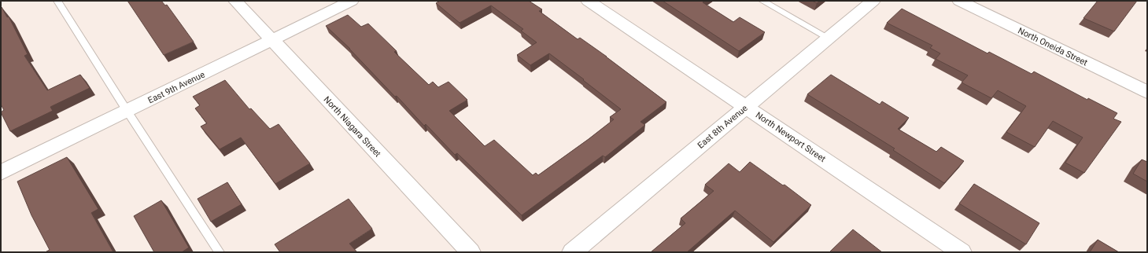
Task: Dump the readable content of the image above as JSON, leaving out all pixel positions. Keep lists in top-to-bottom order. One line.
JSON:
{"streets":{"street":["North Oneida Street","East 9th Avenue","North Niagara Street","East 8th Avenue","North Newport Street"]},"crossings":[["East 9th Avenue","North Niagara Street"],["East 8th Avenue","North Newport Street"]]}
